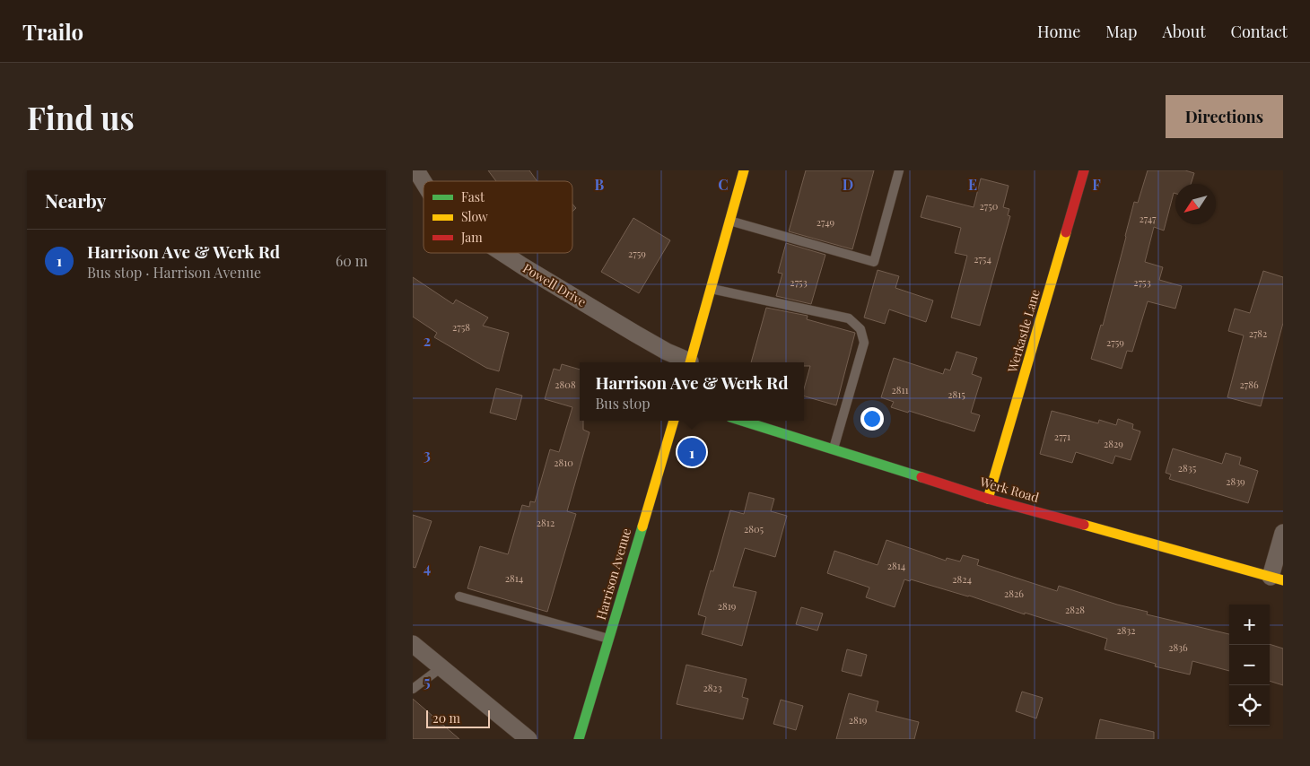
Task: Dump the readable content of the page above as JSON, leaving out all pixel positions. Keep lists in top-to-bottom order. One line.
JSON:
{"streets":{"street":["Powell Drive","Werkastle Lane","Werk Road","Harrison Avenue"]},"crossings":[["Werkastle Lane","Werk Road"]],"house_numbers":["2750","2747","2749","2759","2754","2753","2753","2758","2782","2759","2808","2786","2811","2815","2771","2829","2810","2835","2839","2812","2805","2814","2814","2824","2826","2819","2828","2832","2836","2823","2819"],"legend":["Fast","Slow","Jam"],"scale_bar":"20 m","north":"bottom left","page":{"header":"Trailo","nav":["Home","Map","About","Contact"],"buttons":"Directions","title":"Find us","heading":"Nearby","list":[{"mark":"1","name":"Harrison Ave & Werk Rd","note":"Bus stop · Harrison Avenue","value":"60 m"}],"popup":["Harrison Ave & Werk Rd","Bus stop"],"pins":"1","map_buttons":["+","−"],"scale":"20 m"},"grid":{"columns":["B","C","D","E","F"],"rows":["2","3","4","5"]}}
